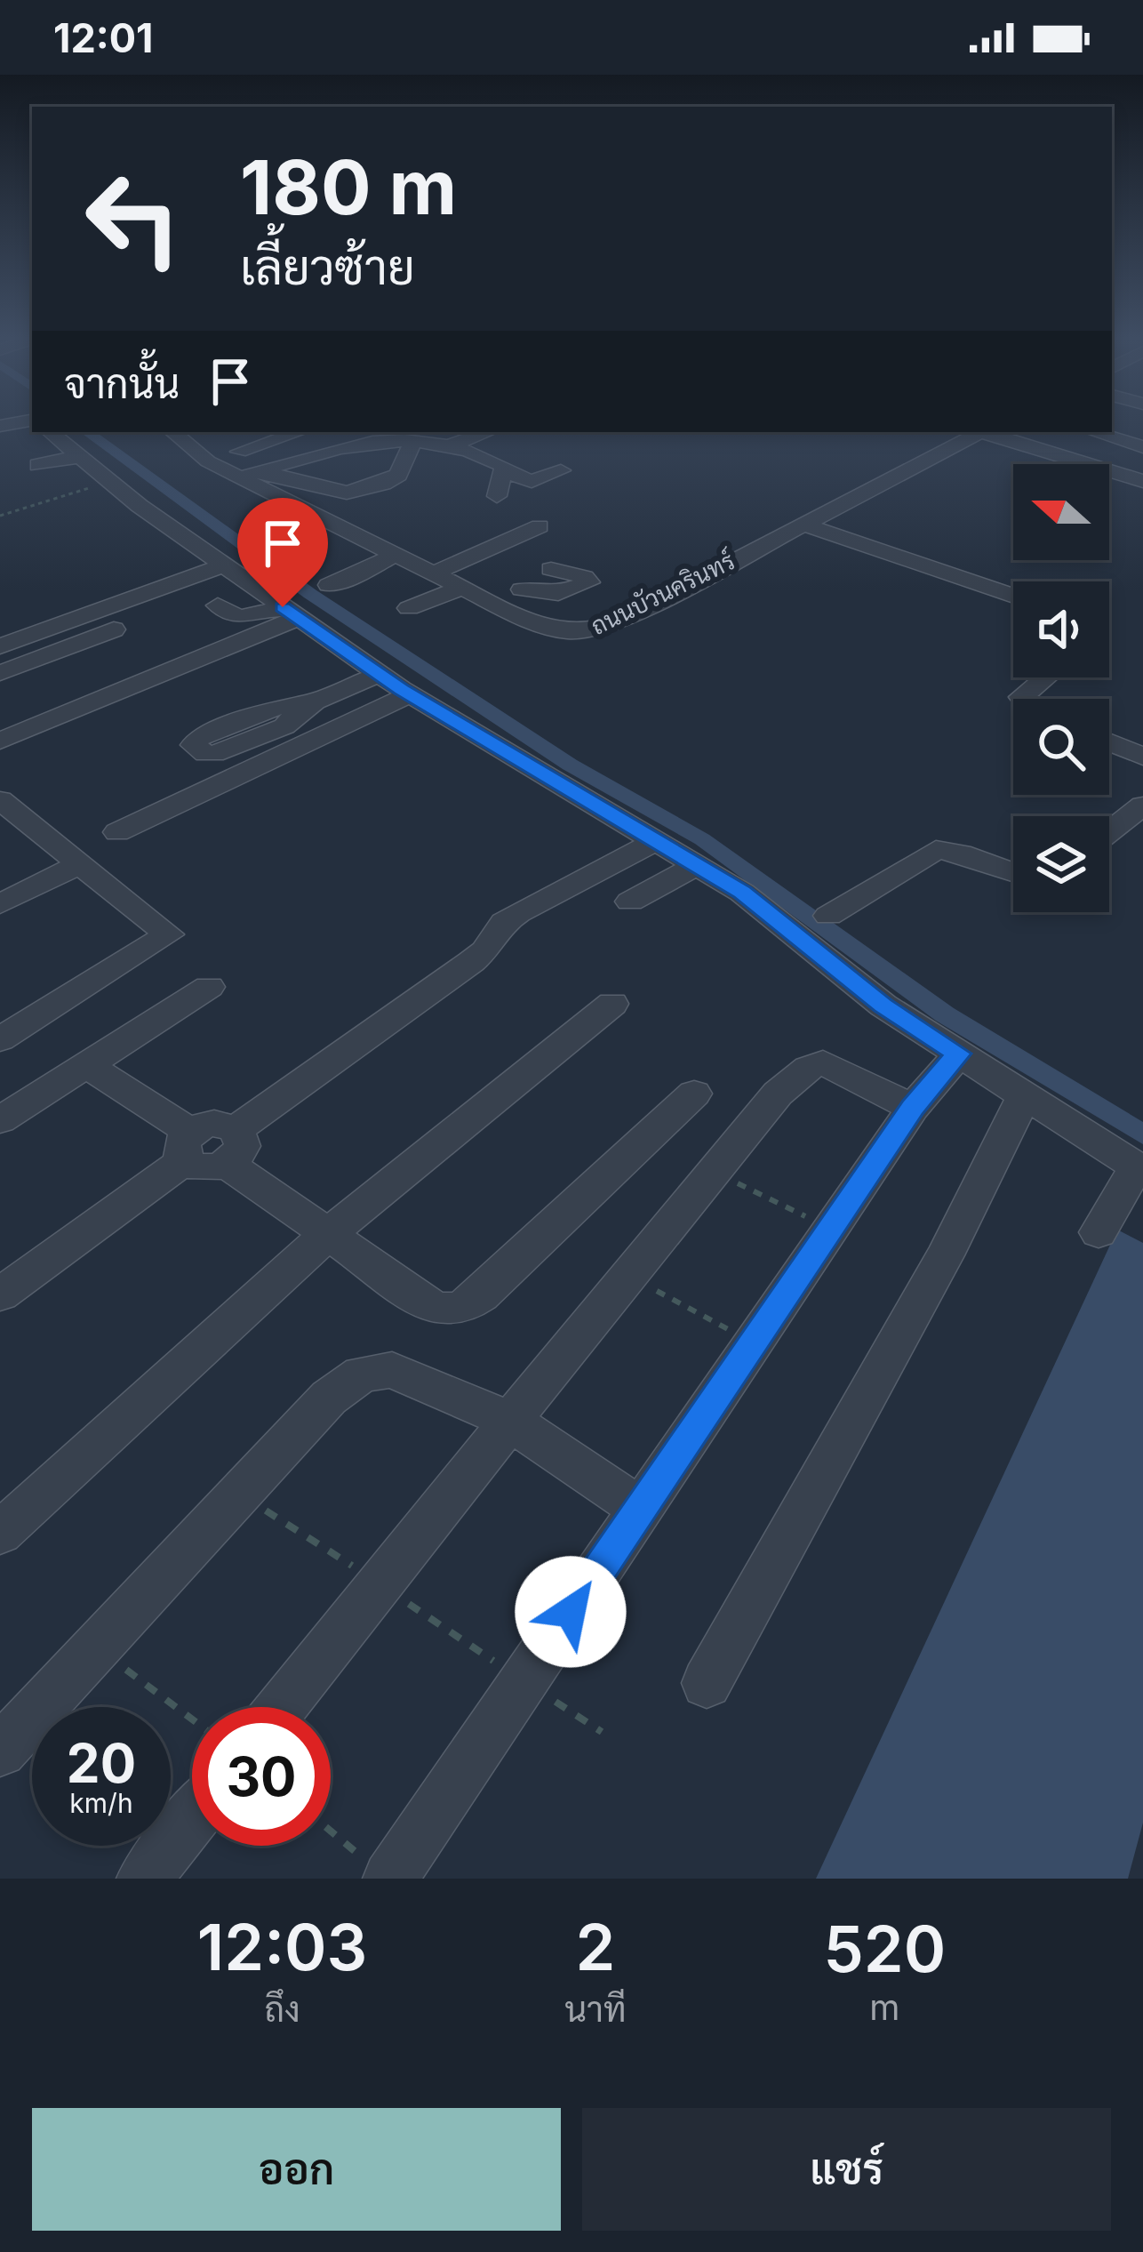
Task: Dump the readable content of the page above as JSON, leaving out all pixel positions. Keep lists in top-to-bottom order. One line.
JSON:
{"streets":{"street":["ถนนบัวนครินทร์"]},"north":"left","page":{"status":"12:01","turn":["180 m","เลี้ยวซ้าย"],"then":"จากนั้น","speed":"20 km/h","limit":"30","eta":["12:03","ถึง","2","นาที","520","m"],"buttons":["ออก","แชร์"]}}
